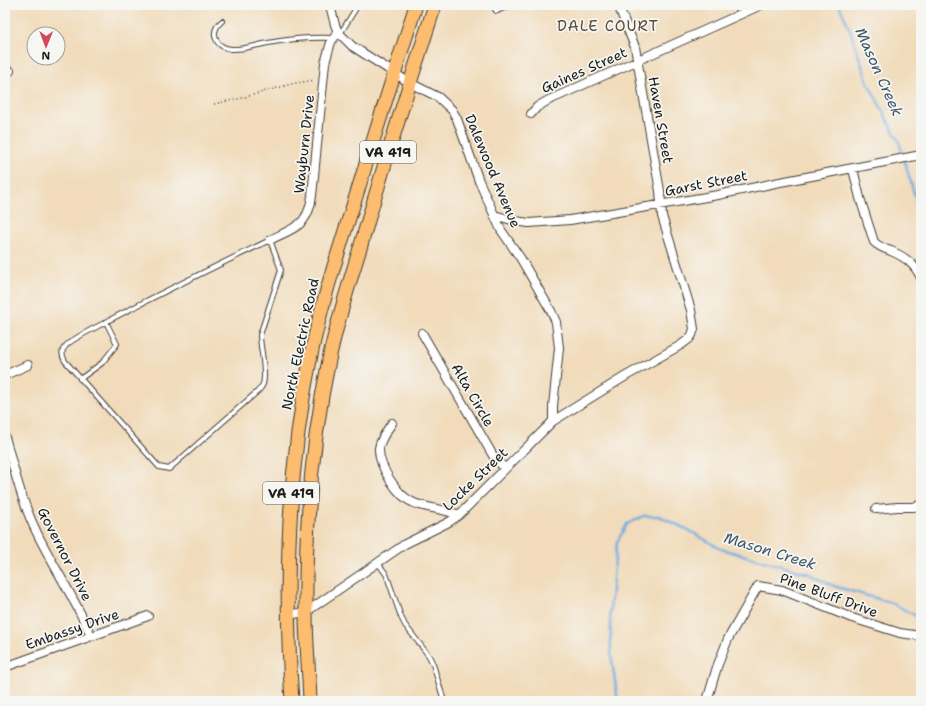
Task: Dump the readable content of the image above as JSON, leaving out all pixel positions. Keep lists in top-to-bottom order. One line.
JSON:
{"streets":{"main road":["VA 419","North Electric Road"],"street":["Gaines Street","Haven Street","Wayburn Drive","Dalewood Avenue","Garst Street","Alta Circle","Locke Street","Governor Drive","Pine Bluff Drive","Embassy Drive"]},"crossings":[["Gaines Street","Haven Street"],["Haven Street","Garst Street"],["Haven Street","Locke Street"],["Wayburn Drive","Dalewood Avenue"],["VA 419","Dalewood Avenue"],["VA 419","Locke Street"],["Dalewood Avenue","Garst Street"],["Dalewood Avenue","North Electric Road"],["Dalewood Avenue","Locke Street"],["North Electric Road","Locke Street"],["Alta Circle","Locke Street"],["Governor Drive","Embassy Drive"]],"districts":["DALE COURT"],"water":["Mason Creek"],"north":"bottom"}
